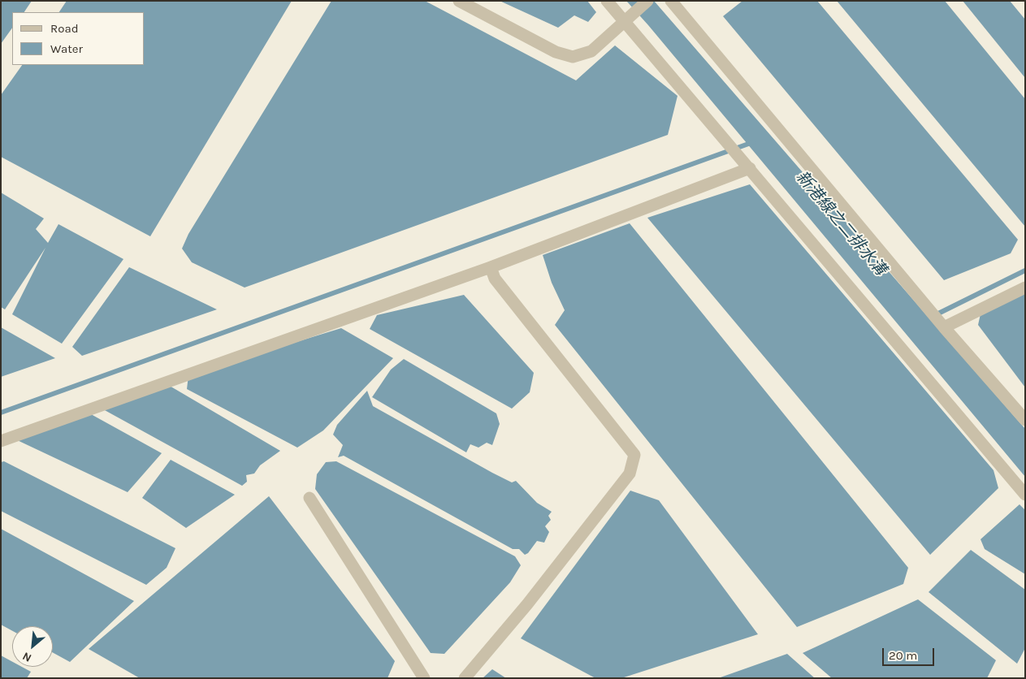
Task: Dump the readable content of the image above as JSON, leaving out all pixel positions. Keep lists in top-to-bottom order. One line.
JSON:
{"water":["新港線之二排水溝"],"legend":["Road","Water"],"scale_bar":"20 m","north":"bottom left"}
